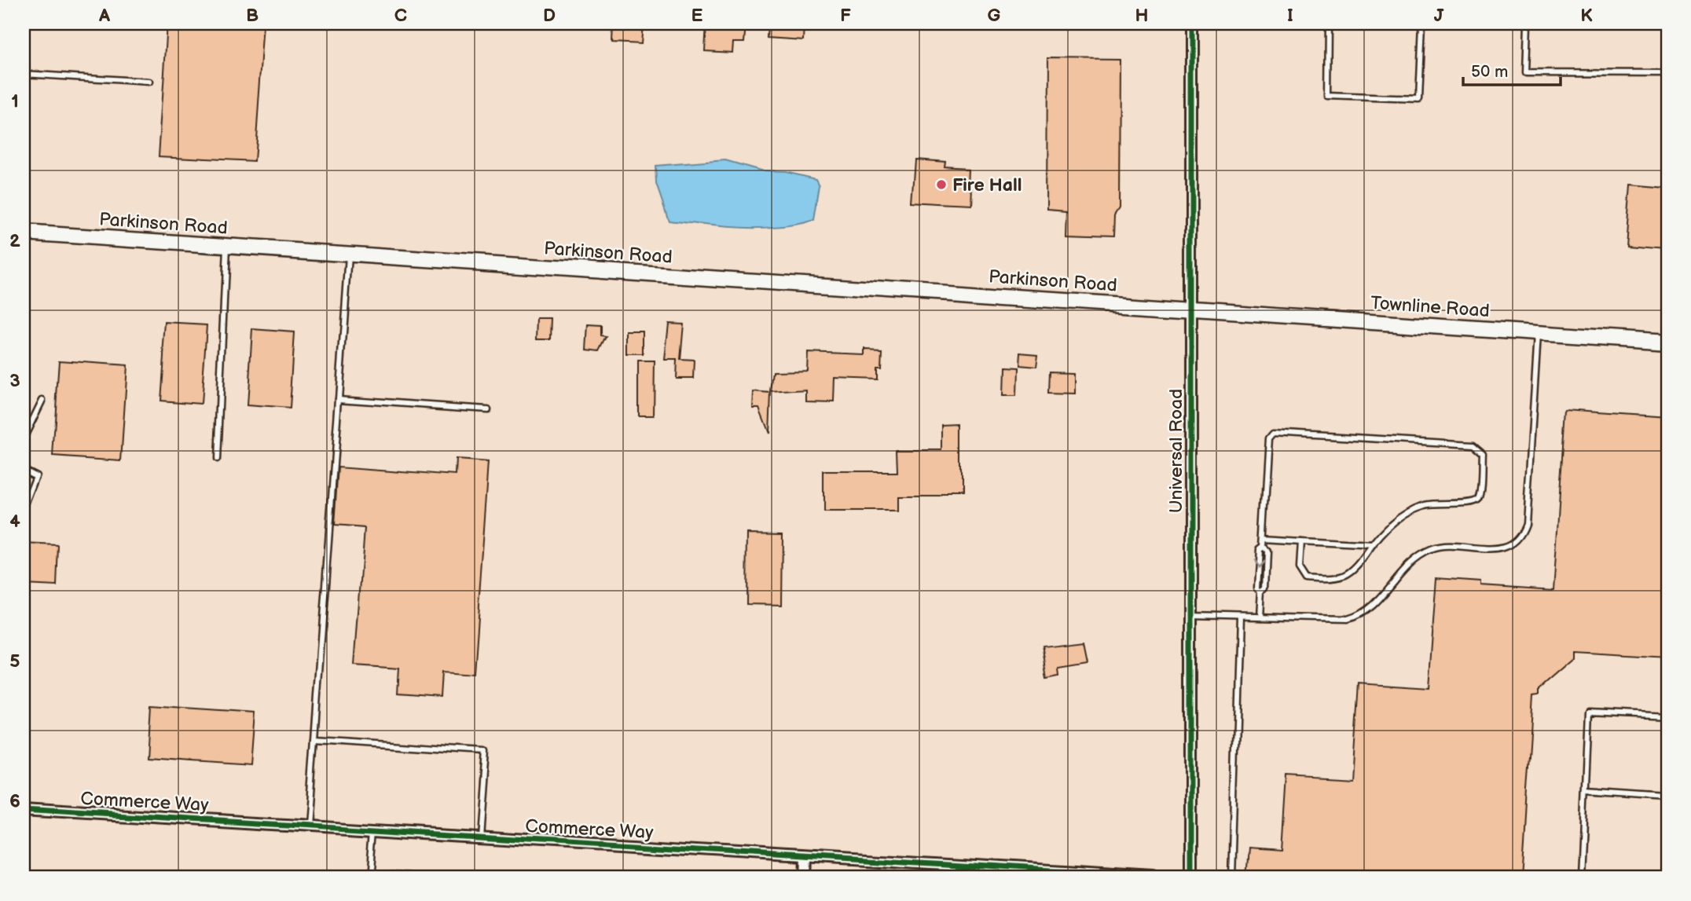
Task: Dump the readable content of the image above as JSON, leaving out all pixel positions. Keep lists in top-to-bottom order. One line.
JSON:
{"streets":{"main road":["Parkinson Road","Townline Road"],"street":["Universal Road","Commerce Way"]},"crossings":[["Parkinson Road","Townline Road"],["Parkinson Road","Universal Road"],["Townline Road","Universal Road"]],"places":["Fire Hall"],"scale_bar":"50 m","grid":{"columns":["A","B","C","D","E","F","G","H","I","J","K"],"rows":["1","2","3","4","5","6"]}}
